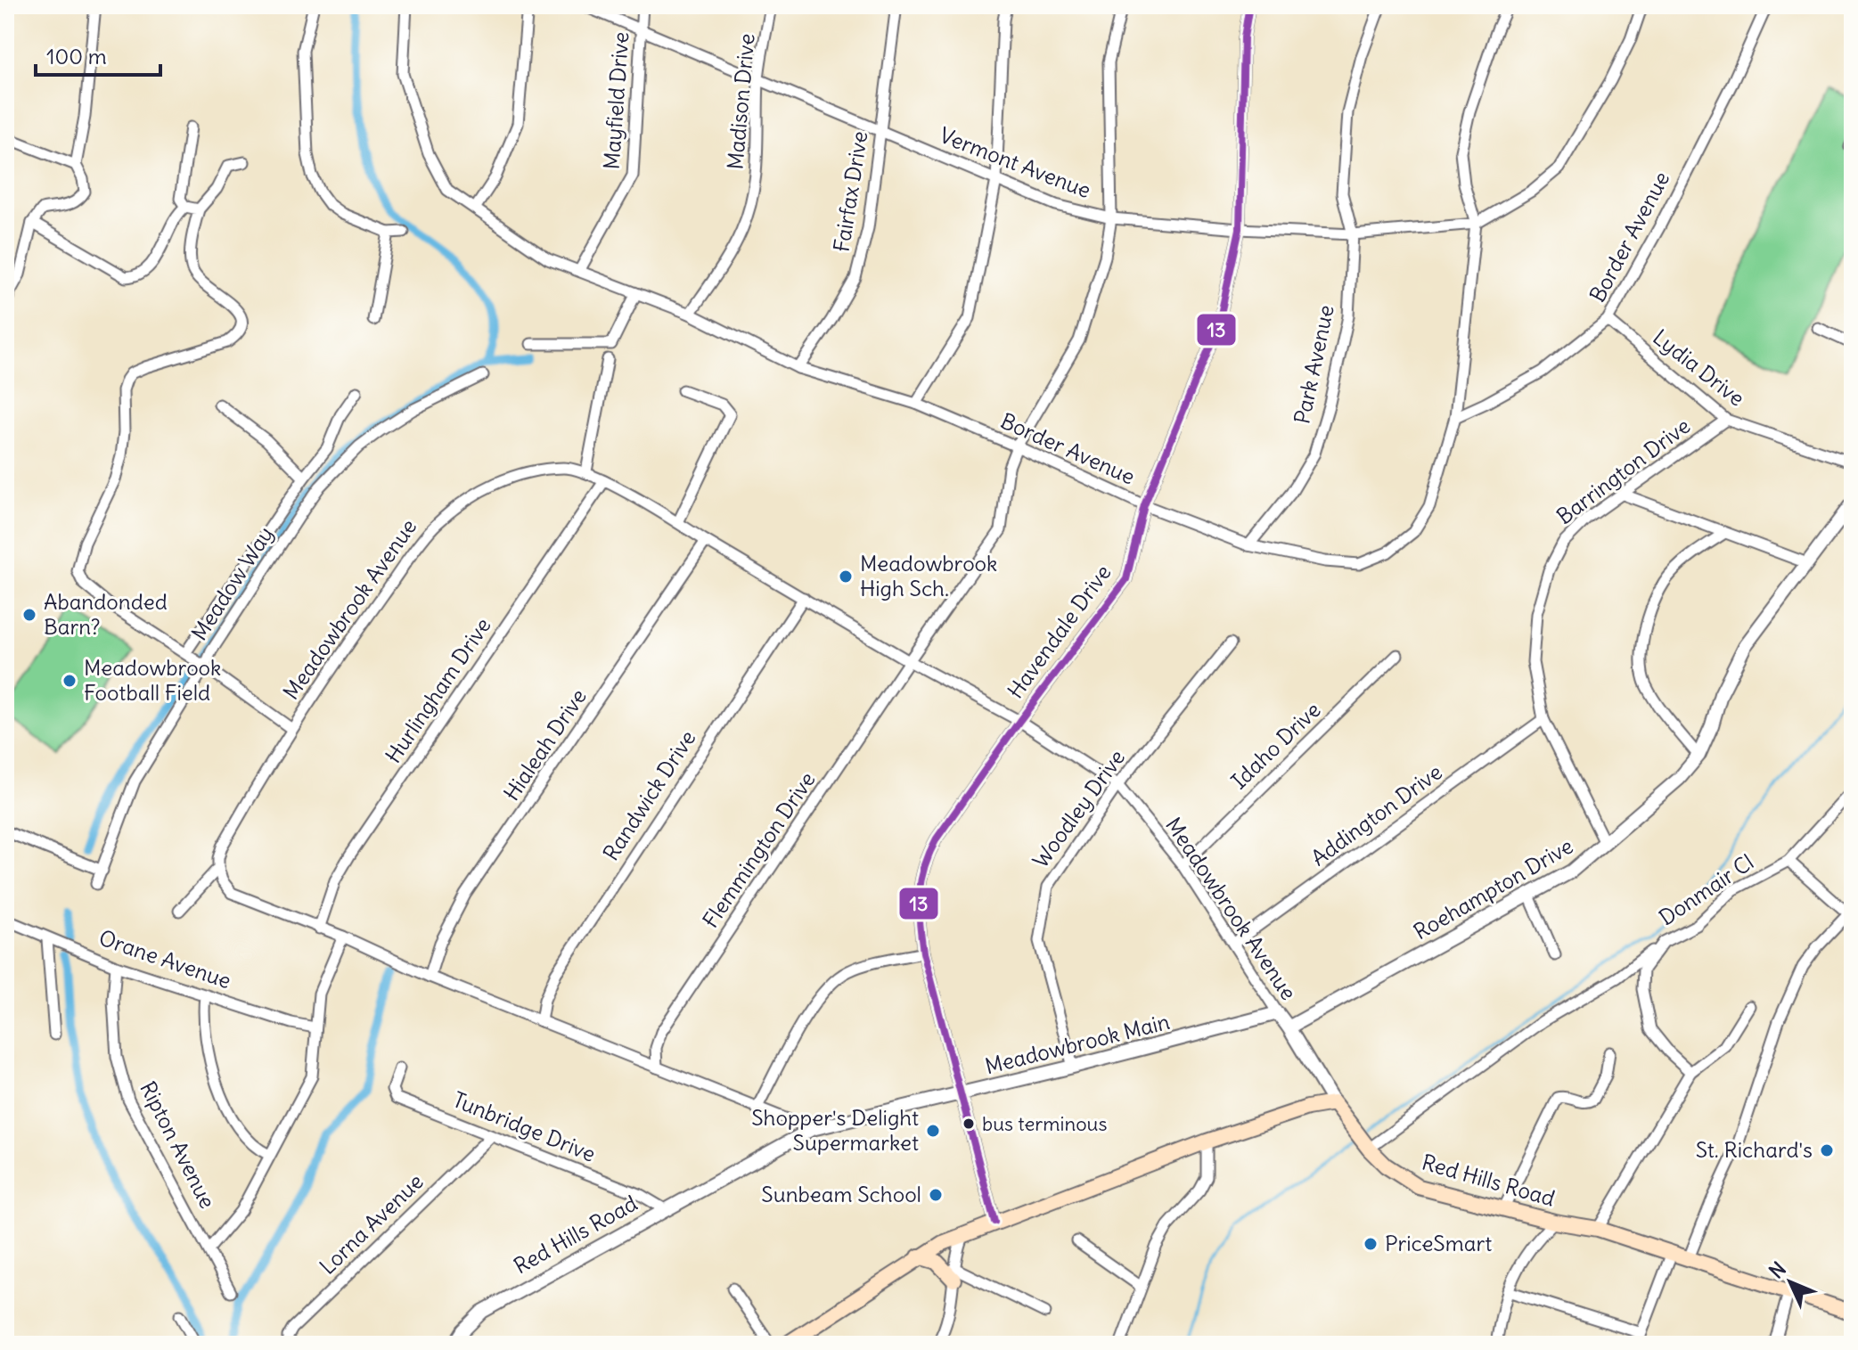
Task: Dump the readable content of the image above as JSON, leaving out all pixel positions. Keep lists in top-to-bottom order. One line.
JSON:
{"streets":{"main road":["Red Hills Road"],"street":["Mayfield Drive","Madison Drive","Vermont Avenue","Fairfax Drive","Border Avenue","Park Avenue","Lydia Drive","Barrington Drive","Meadow Way","Meadowbrook Avenue","Havendale Drive","Hurlingham Drive","Hialeah Drive","Idaho Drive","Randwick Drive","Woodley Drive","Addington Drive","Flemmington Drive","Roehampton Drive","Donmair Cl","Orane Avenue","Meadowbrook Main","Tunbridge Drive","Ripton Avenue","Lorna Avenue"]},"crossings":[["Mayfield Drive","Vermont Avenue"],["Mayfield Drive","Border Avenue"],["Madison Drive","Vermont Avenue"],["Madison Drive","Border Avenue"],["Vermont Avenue","Fairfax Drive"],["Vermont Avenue","Park Avenue"],["Vermont Avenue","Havendale Drive"],["Vermont Avenue","Flemmington Drive"],["Fairfax Drive","Border Avenue"],["Border Avenue","Park Avenue"],["Border Avenue","Lydia Drive"],["Border Avenue","Havendale Drive"],["Border Avenue","Flemmington Drive"],["Lydia Drive","Barrington Drive"],["Barrington Drive","Addington Drive"],["Barrington Drive","Roehampton Drive"],["Meadowbrook Avenue","Havendale Drive"],["Meadowbrook Avenue","Hurlingham Drive"],["Meadowbrook Avenue","Hialeah Drive"],["Meadowbrook Avenue","Idaho Drive"],["Meadowbrook Avenue","Randwick Drive"],["Meadowbrook Avenue","Woodley Drive"],["Meadowbrook Avenue","Addington Drive"],["Meadowbrook Avenue","Flemmington Drive"],["Meadowbrook Avenue","Roehampton Drive"],["Meadowbrook Avenue","Meadowbrook Main"],["Meadowbrook Avenue","Red Hills Road"],["Havendale Drive","Meadowbrook Main"],["Woodley Drive","Meadowbrook Main"],["Orane Avenue","Ripton Avenue"],["Meadowbrook Main","Red Hills Road"],["Tunbridge Drive","Red Hills Road"],["Tunbridge Drive","Lorna Avenue"]],"places":["Meadowbrook High Sch.","Abandonded Barn?","Meadowbrook Football Field","bus terminous","Shopper's Delight Supermarket","St. Richard's","Sunbeam School","PriceSmart"],"lines":["transit line 13"],"scale_bar":"100 m","north":"top left"}
